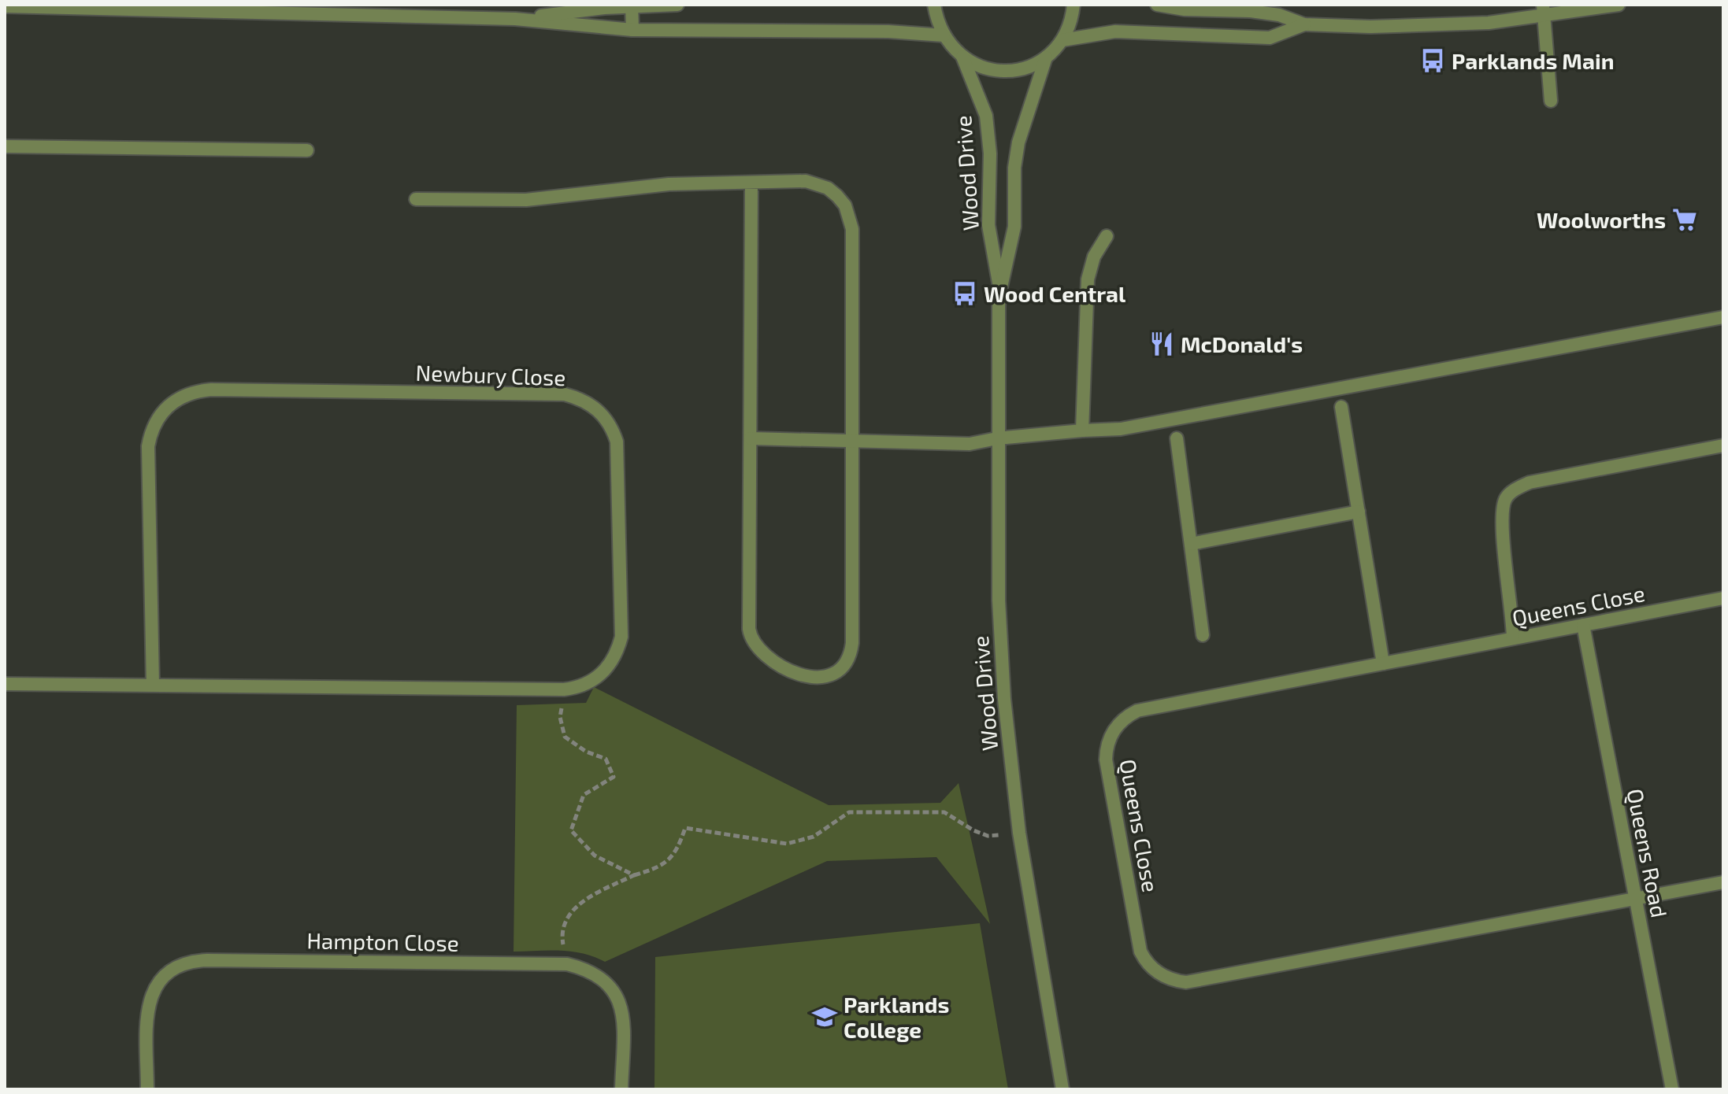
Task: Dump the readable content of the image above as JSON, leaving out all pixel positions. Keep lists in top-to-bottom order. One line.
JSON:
{"streets":{"street":["Wood Drive","Newbury Close","Queens Close","Queens Road","Hampton Close"]},"crossings":[["Queens Close","Queens Road"]],"places":{"bus stop":["Parklands Main","Wood Central"],"supermarket":["Woolworths"],"restaurant":["McDonald's"],"school or university":["Parklands College"]}}
